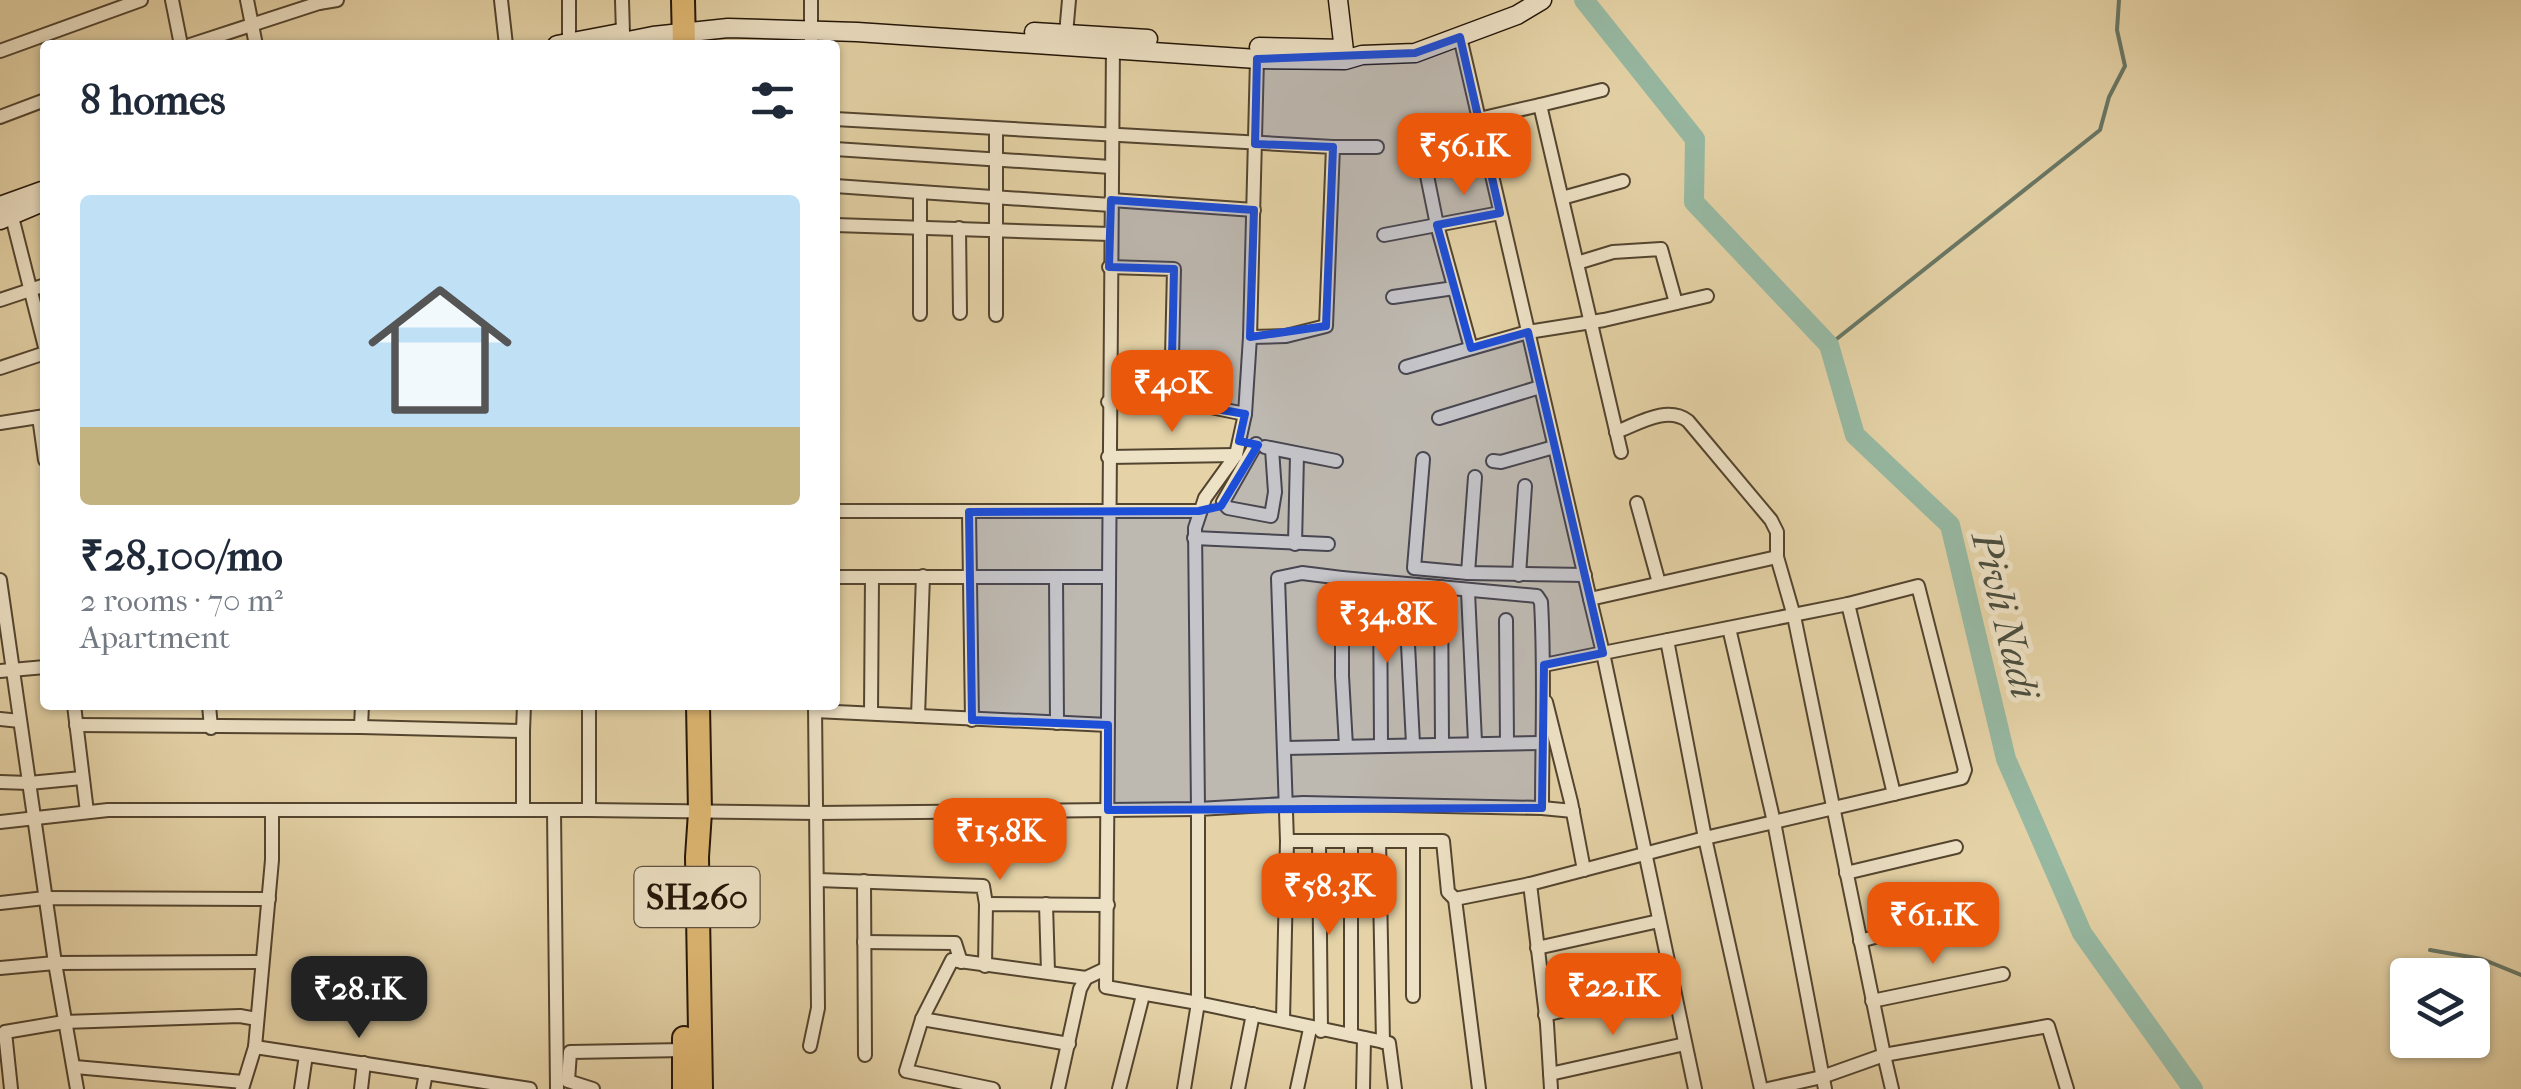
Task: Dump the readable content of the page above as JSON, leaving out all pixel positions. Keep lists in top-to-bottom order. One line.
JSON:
{"streets":{"highway":["SH260"]},"water":["Pivli Nadi"],"page":{"heading":"8 homes","price":["₹56.1K","₹40K","₹34.8K","₹15.8K","₹58.3K","₹61.1K","₹22.1K","₹28.1K"],"list":[{"name":"₹28,100/mo","note":"2 rooms · 70 m² · Apartment"}]}}
